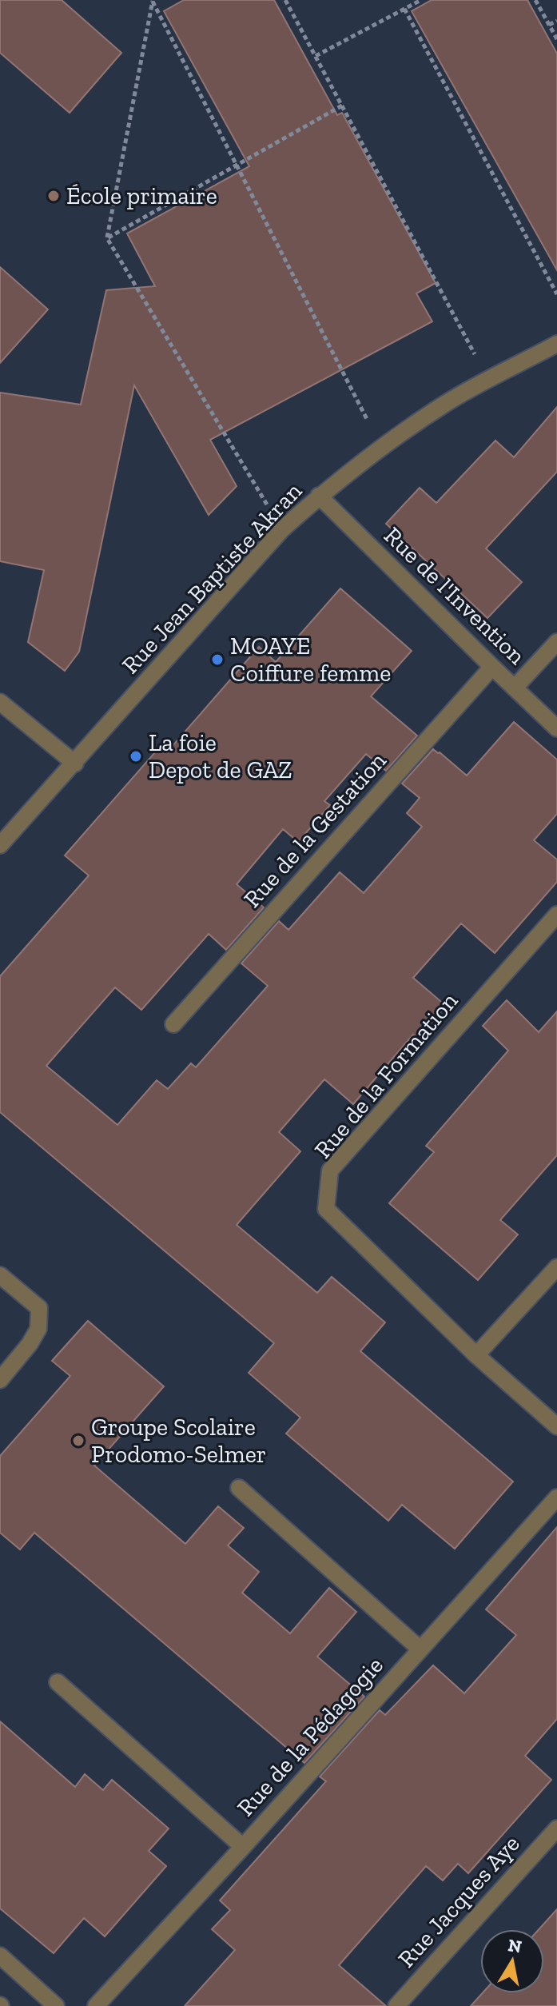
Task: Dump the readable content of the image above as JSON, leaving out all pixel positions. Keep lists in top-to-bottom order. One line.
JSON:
{"streets":{"street":["Rue Jean Baptiste Akran","Rue de l'Invention","Rue de la Gestation","Rue de la Formation","Rue de la Pédagogie","Rue Jacques Aye"]},"crossings":[["Rue Jean Baptiste Akran","Rue de l'Invention"],["Rue de l'Invention","Rue de la Gestation"]],"places":["École primaire","MOAYE Coiffure femme","La foie Depot de GAZ","Groupe Scolaire Prodomo-Selmer"],"north":"top"}
